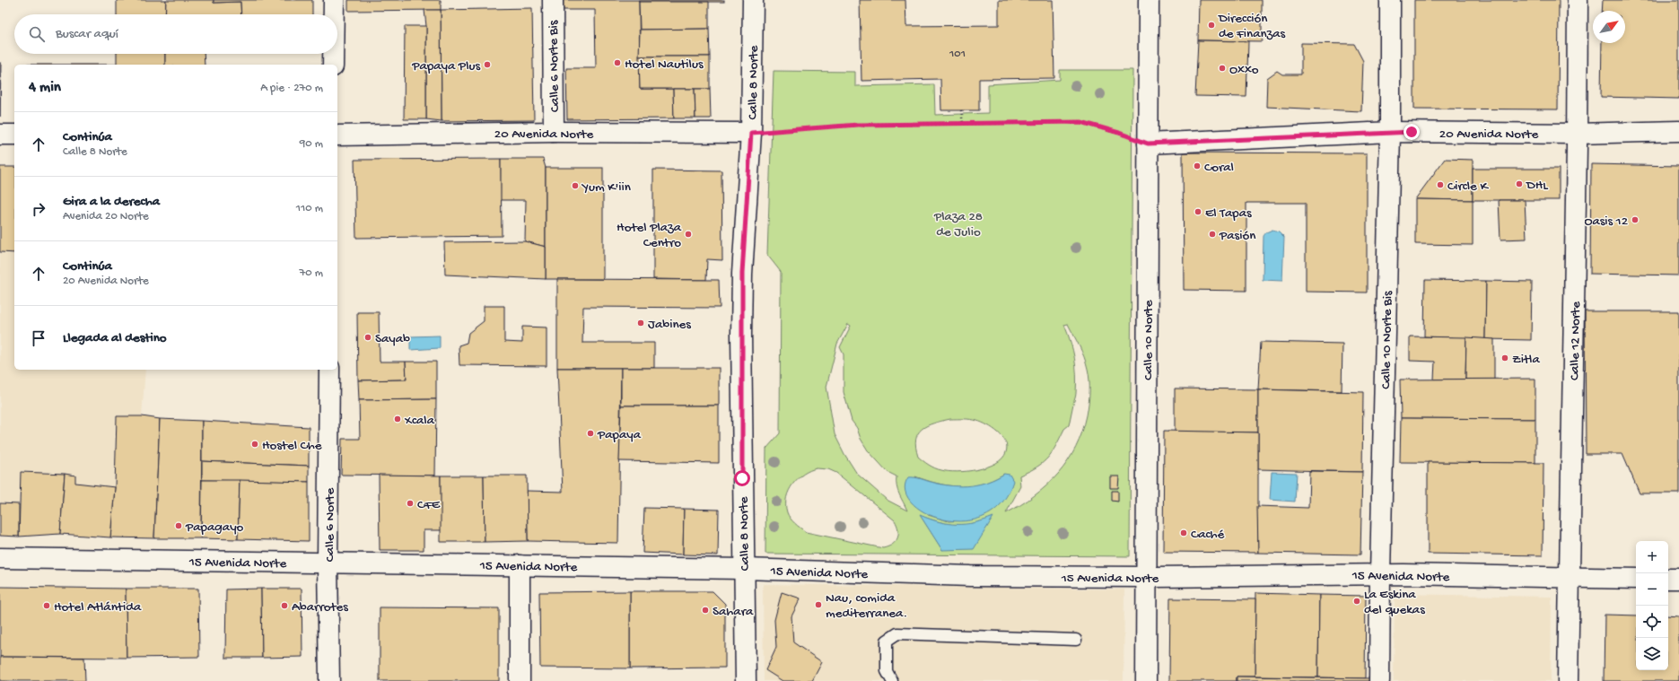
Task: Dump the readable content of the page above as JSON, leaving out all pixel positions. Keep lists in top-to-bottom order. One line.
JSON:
{"streets":{"street":["Calle 6 Norte Bis","Calle 8 Norte","20 Avenida Norte","Calle 10 Norte","Calle 10 Norte Bis","Calle 12 Norte","Calle 6 Norte","15 Avenida Norte"]},"crossings":[["Calle 6 Norte Bis","20 Avenida Norte"],["Calle 8 Norte","20 Avenida Norte"],["Calle 8 Norte","15 Avenida Norte"],["20 Avenida Norte","Calle 10 Norte"],["20 Avenida Norte","Calle 10 Norte Bis"],["20 Avenida Norte","Calle 12 Norte"],["Calle 10 Norte","15 Avenida Norte"],["Calle 10 Norte Bis","15 Avenida Norte"],["Calle 12 Norte","15 Avenida Norte"],["Calle 6 Norte","15 Avenida Norte"]],"parks":["Plaza 28 de Julio"],"places":["Dirección de Finanzas","Hotel Nautilus","Papaya Plus","Oxxo","Coral","DHL","Circle K","Yum K'iin","El Tapas","Oasis 12","Hotel Plaza Centro","Pasión","Jabines","Sayab","Zitla","Xcala","Papaya","Hostel Che","CFE","Papagayo","Caché","La Eskina del quekas","Nau, comida mediterranea.","Hotel Atlántida","Abarrotes","Sahara"],"house_numbers":["101"],"north":"top right","page":{"search":"Buscar aquí","heading":["4 min","A pie · 270 m"],"list":[["Continúa","Calle 8 Norte","90 m"],["Gira a la derecha","Avenida 20 Norte","110 m"],["Continúa","20 Avenida Norte","70 m"],"Llegada al destino"],"map_buttons":["+","−"]}}
